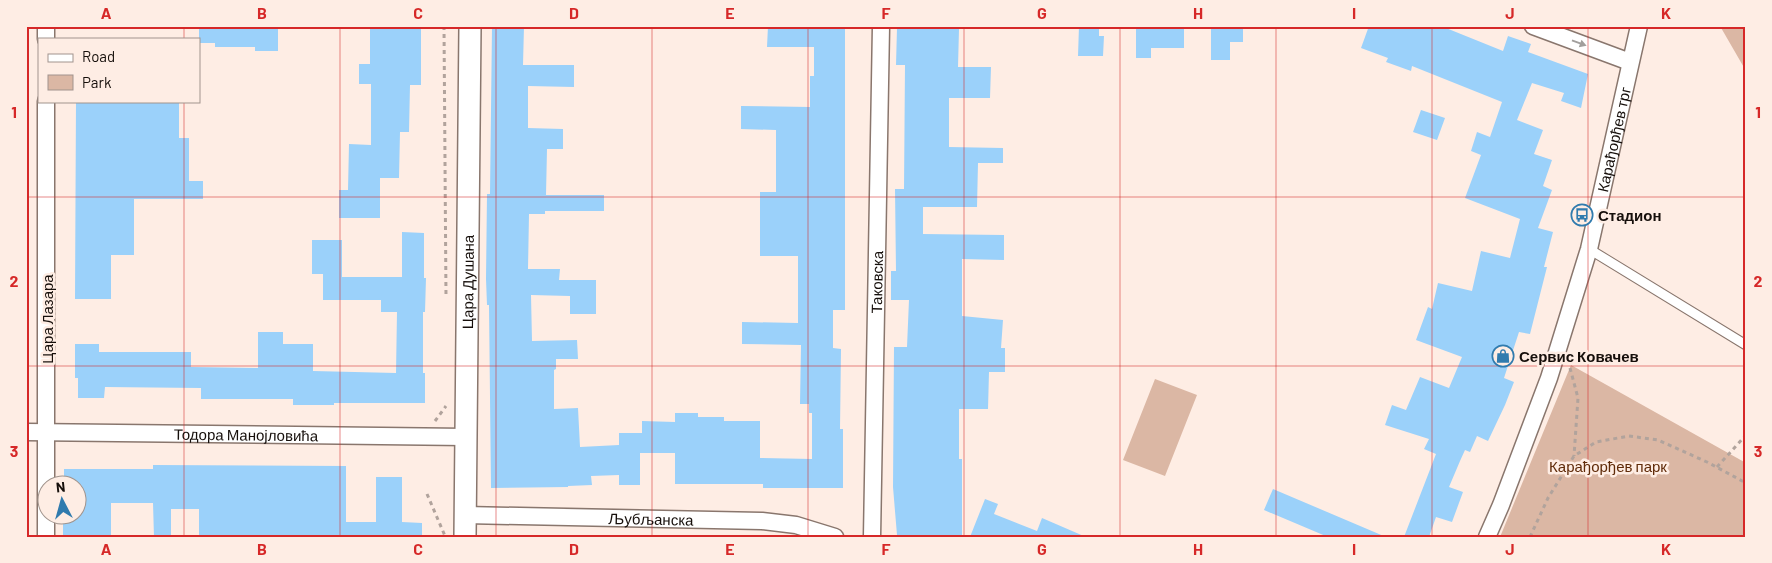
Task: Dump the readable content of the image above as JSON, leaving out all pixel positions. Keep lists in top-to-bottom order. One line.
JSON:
{"streets":{"street":["Карађорђев трг","Цара Душана","Таковска","Цара Лазара","Тодора Манојловића","Љубљанска"]},"crossings":[["Цара Душана","Тодора Манојловића"],["Цара Душана","Љубљанска"],["Цара Лазара","Тодора Манојловића"]],"parks":["Карађорђев парк"],"places":{"bus stop":["Стадион"],"shop":["Сервис Ковачев"]},"legend":["Road","Park"],"north":"top","grid":{"columns":["A","B","C","D","E","F","G","H","I","J","K"],"rows":["1","2","3"]}}
